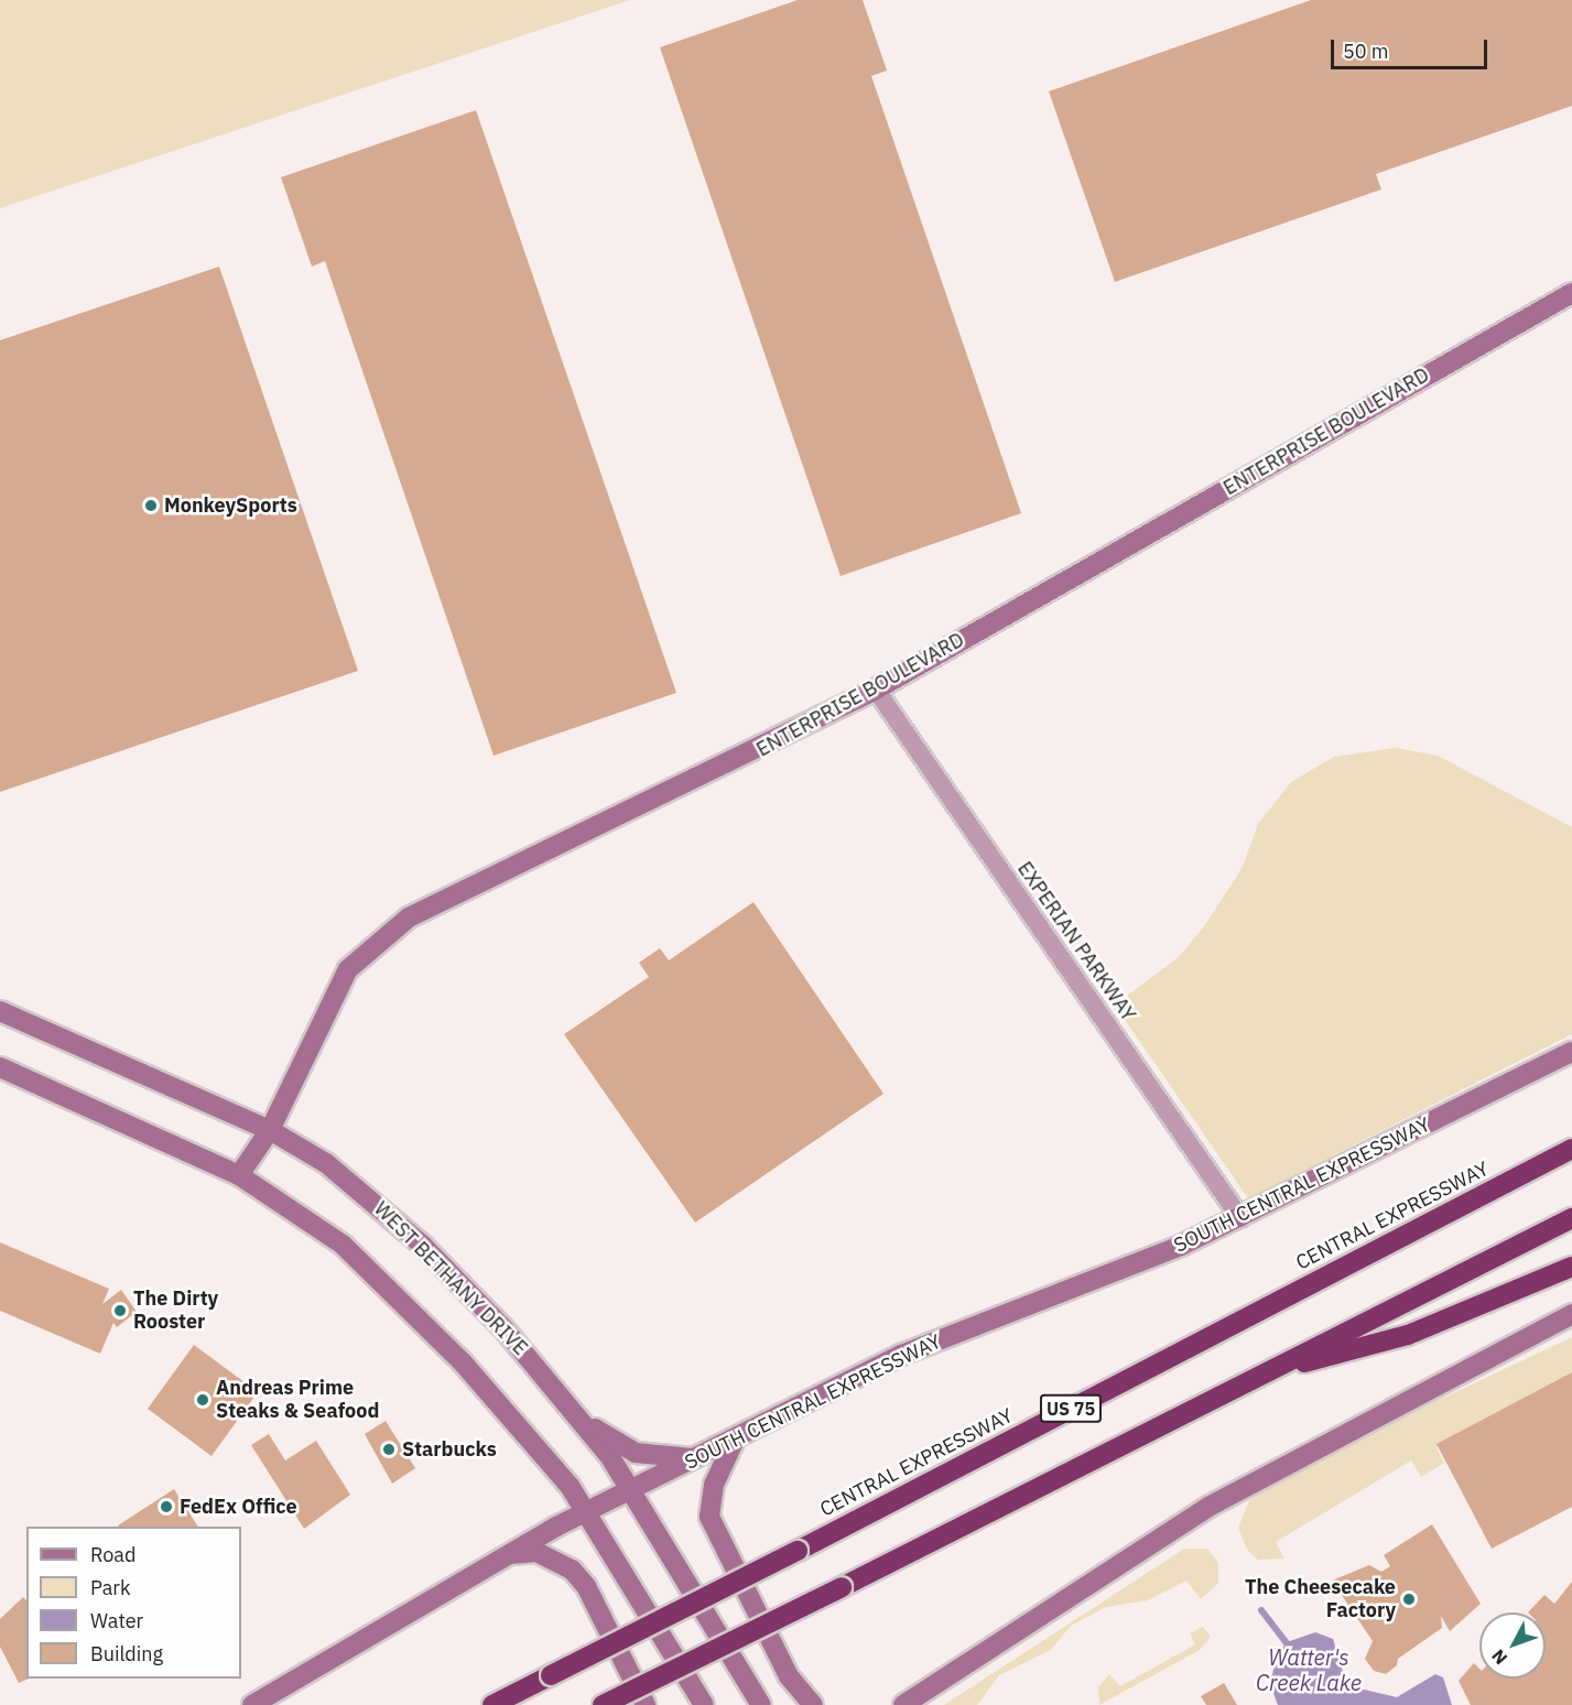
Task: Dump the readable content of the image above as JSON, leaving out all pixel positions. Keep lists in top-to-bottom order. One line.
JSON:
{"streets":{"highway":["CENTRAL EXPRESSWAY","US 75"],"main road":["ENTERPRISE BOULEVARD","SOUTH CENTRAL EXPRESSWAY","WEST BETHANY DRIVE"],"street":["EXPERIAN PARKWAY"]},"crossings":[["ENTERPRISE BOULEVARD","EXPERIAN PARKWAY"],["ENTERPRISE BOULEVARD","WEST BETHANY DRIVE"],["EXPERIAN PARKWAY","SOUTH CENTRAL EXPRESSWAY"],["SOUTH CENTRAL EXPRESSWAY","WEST BETHANY DRIVE"]],"water":["Watter's Creek Lake"],"places":["MonkeySports","The Dirty Rooster","Andreas Prime Steaks & Seafood","Starbucks","FedEx Office","The Cheesecake Factory"],"legend":["Road","Park","Water","Building"],"scale_bar":"50 m","north":"bottom left"}
